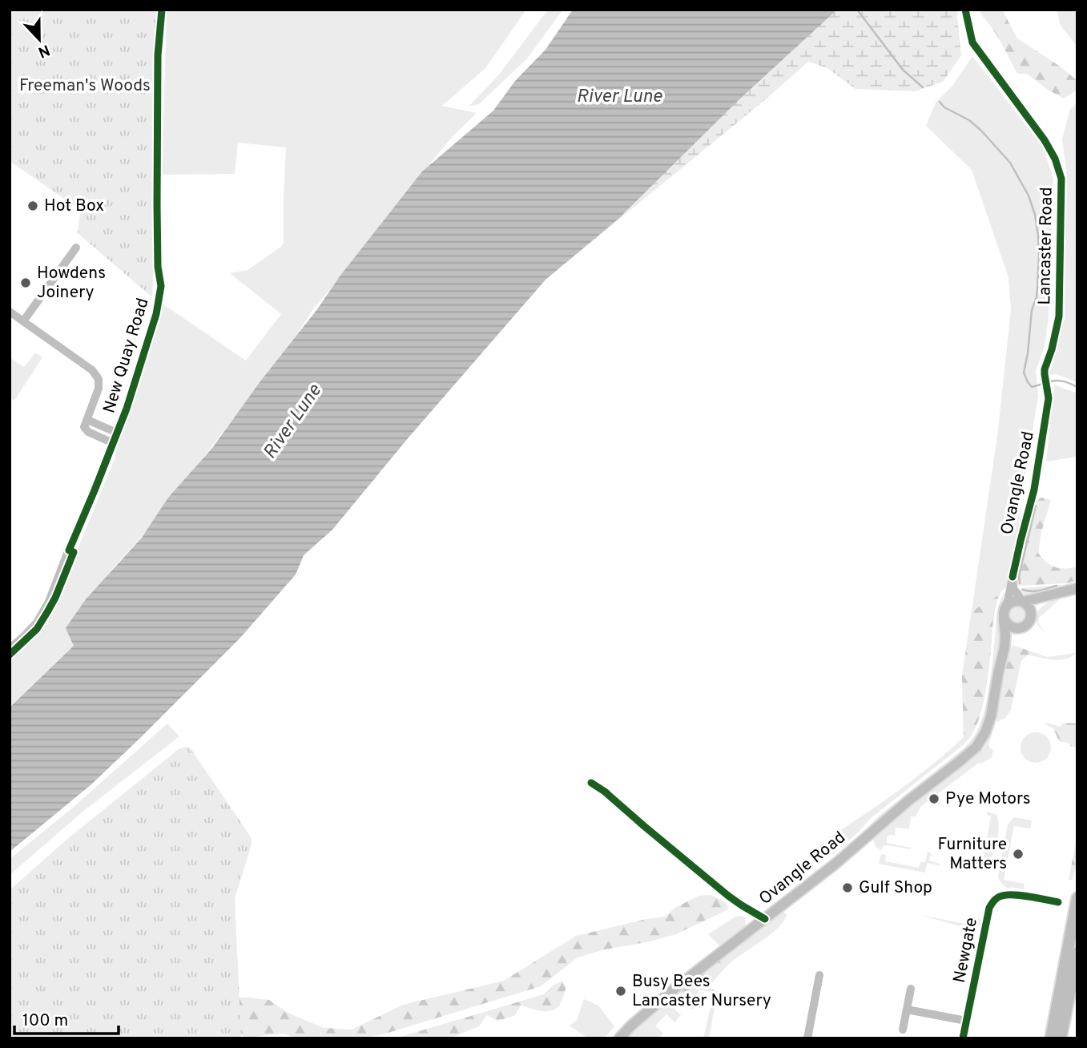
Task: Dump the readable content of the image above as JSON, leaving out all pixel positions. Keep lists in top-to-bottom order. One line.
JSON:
{"streets":{"main road":["Ovangle Road"],"street":["Lancaster Road","New Quay Road","Newgate"]},"crossings":[["Lancaster Road","Ovangle Road"]],"water":["River Lune"],"parks":["Freeman's Woods"],"places":["Hot Box","Howdens Joinery","Pye Motors","Furniture Matters","Gulf Shop","Busy Bees Lancaster Nursery"],"scale_bar":"100 m","north":"bottom"}
